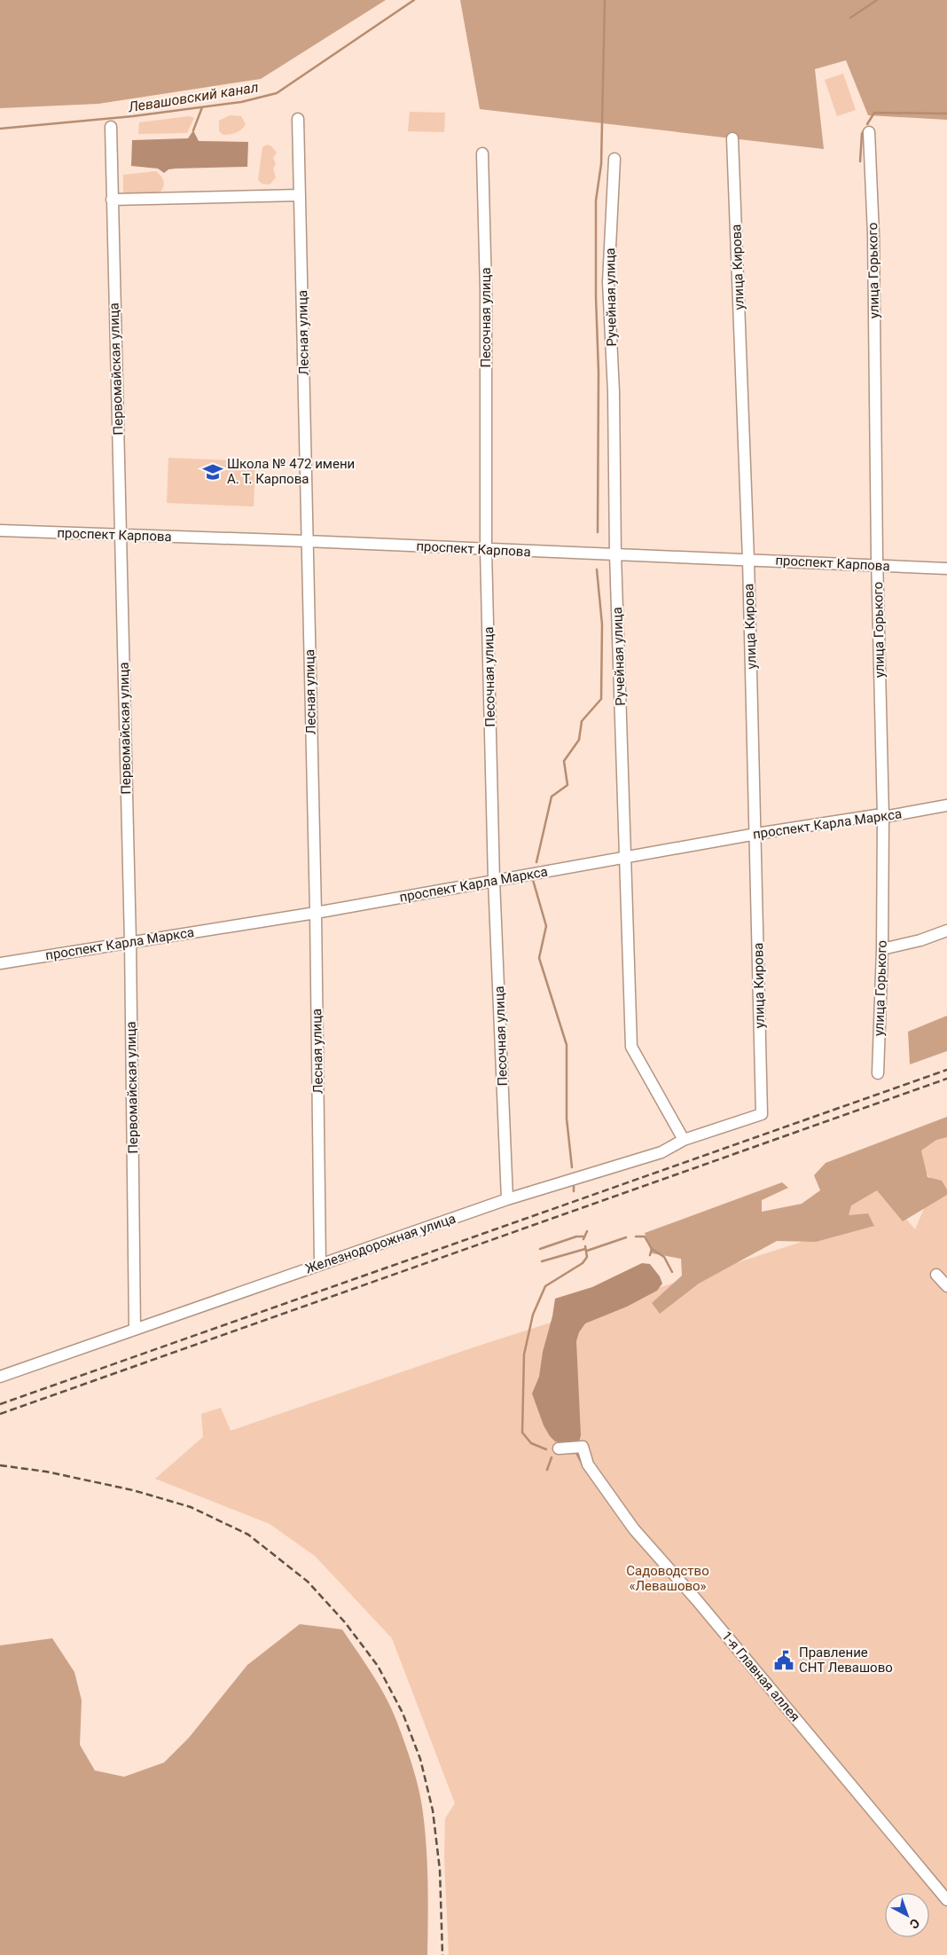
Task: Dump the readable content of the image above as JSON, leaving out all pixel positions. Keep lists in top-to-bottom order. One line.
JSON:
{"streets":{"street":["улица Кирова","улица Горького","Ручейная улица","Песочная улица","Лесная улица","Первомайская улица","проспект Карпова","проспект Карла Маркса","Железнодорожная улица","1-я Главная аллея"]},"crossings":[["улица Кирова","проспект Карпова"],["улица Кирова","проспект Карла Маркса"],["улица Кирова","Железнодорожная улица"],["улица Горького","проспект Карпова"],["улица Горького","проспект Карла Маркса"],["Ручейная улица","проспект Карпова"],["Ручейная улица","проспект Карла Маркса"],["Ручейная улица","Железнодорожная улица"],["Песочная улица","проспект Карпова"],["Песочная улица","проспект Карла Маркса"],["Песочная улица","Железнодорожная улица"],["Лесная улица","проспект Карпова"],["Лесная улица","проспект Карла Маркса"],["Лесная улица","Железнодорожная улица"],["Первомайская улица","проспект Карпова"],["Первомайская улица","проспект Карла Маркса"],["Первомайская улица","Железнодорожная улица"]],"water":["Левашовский канал"],"parks":["Садоводство «Левашово»"],"places":{"school or university":["Школа № 472 имени А. Т. Карпова"],"public building":["Правление СНТ Левашово"]},"north":"bottom right"}
